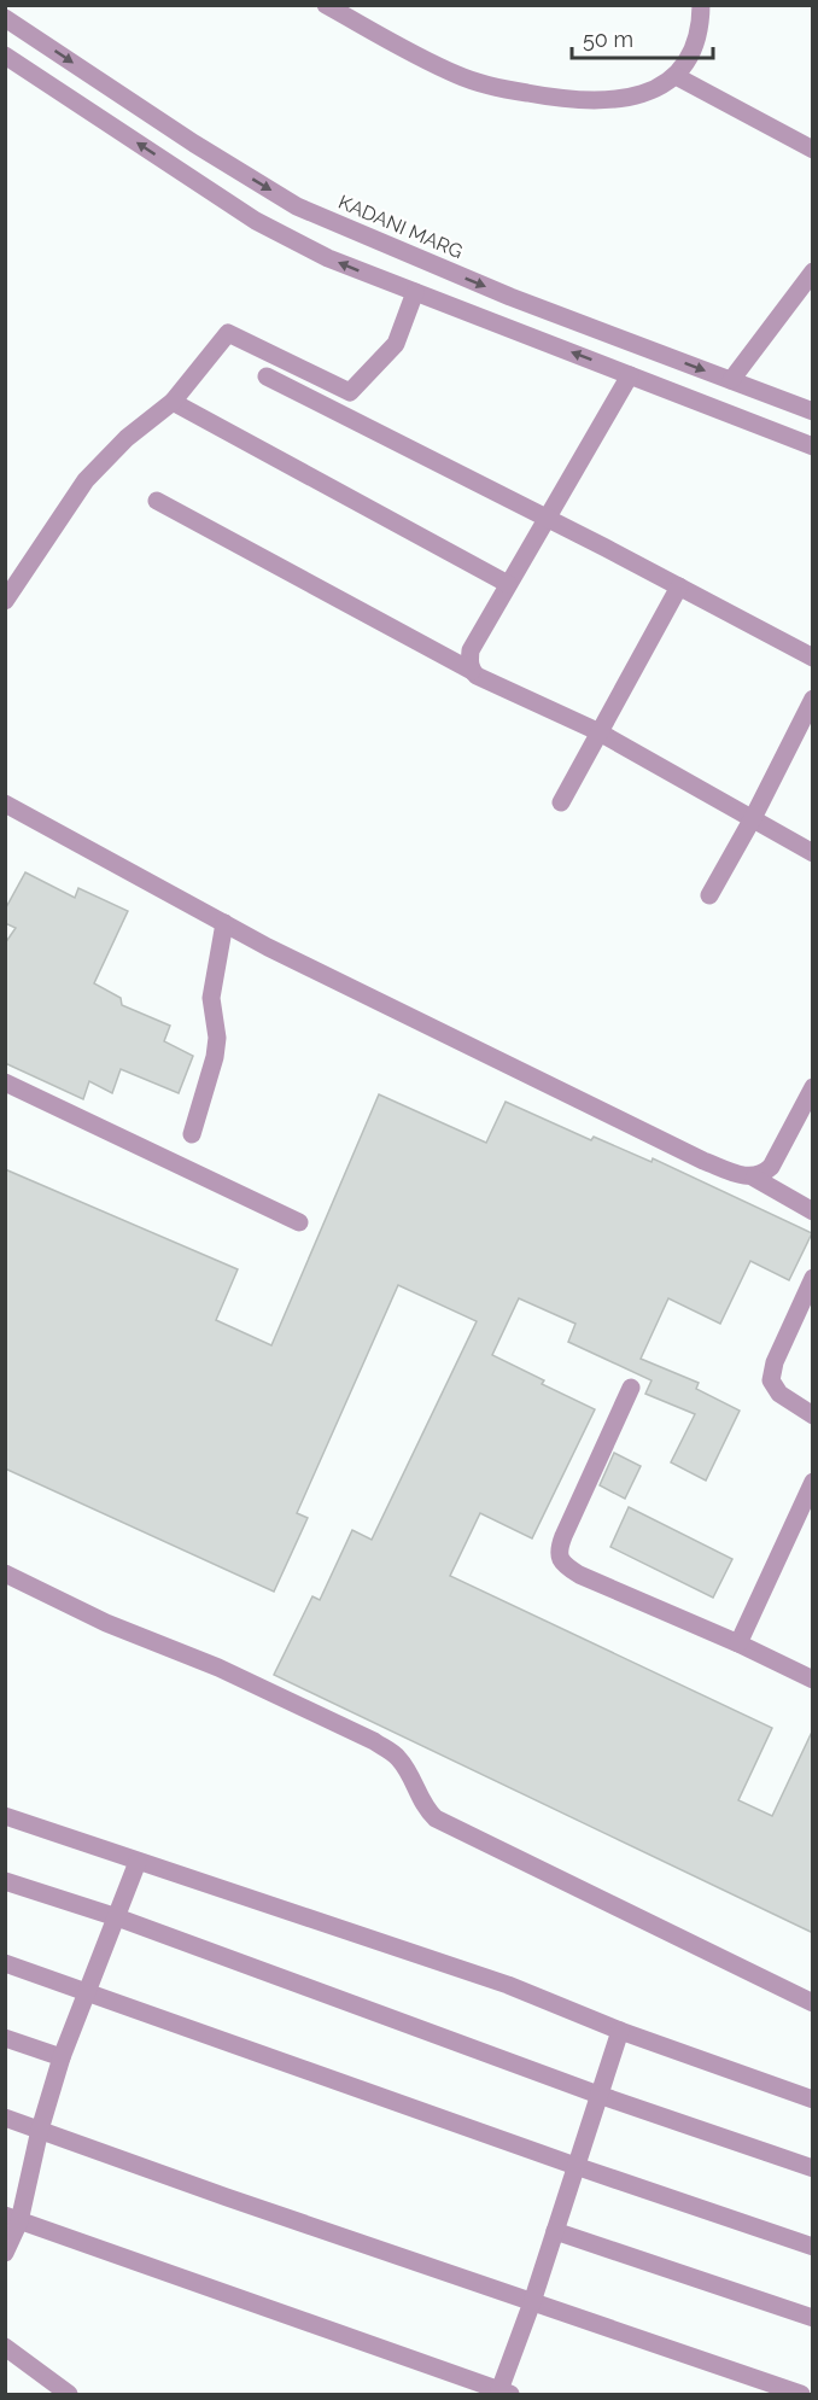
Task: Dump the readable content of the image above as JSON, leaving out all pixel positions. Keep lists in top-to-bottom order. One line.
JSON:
{"streets":{"street":["KADANI MARG"]},"scale_bar":"50 m"}
